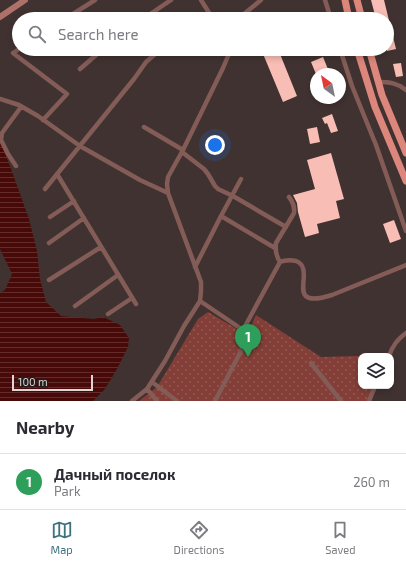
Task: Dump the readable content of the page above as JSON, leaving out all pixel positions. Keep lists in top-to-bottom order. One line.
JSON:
{"scale_bar":"100 m","north":"top left","page":{"search":"Search here","pins":"1","scale":"100 m","heading":"Nearby","list":[{"mark":"1","name":"Дачный поселок","note":"Park","value":"260 m"}],"nav":["Map","Directions","Saved"]}}
